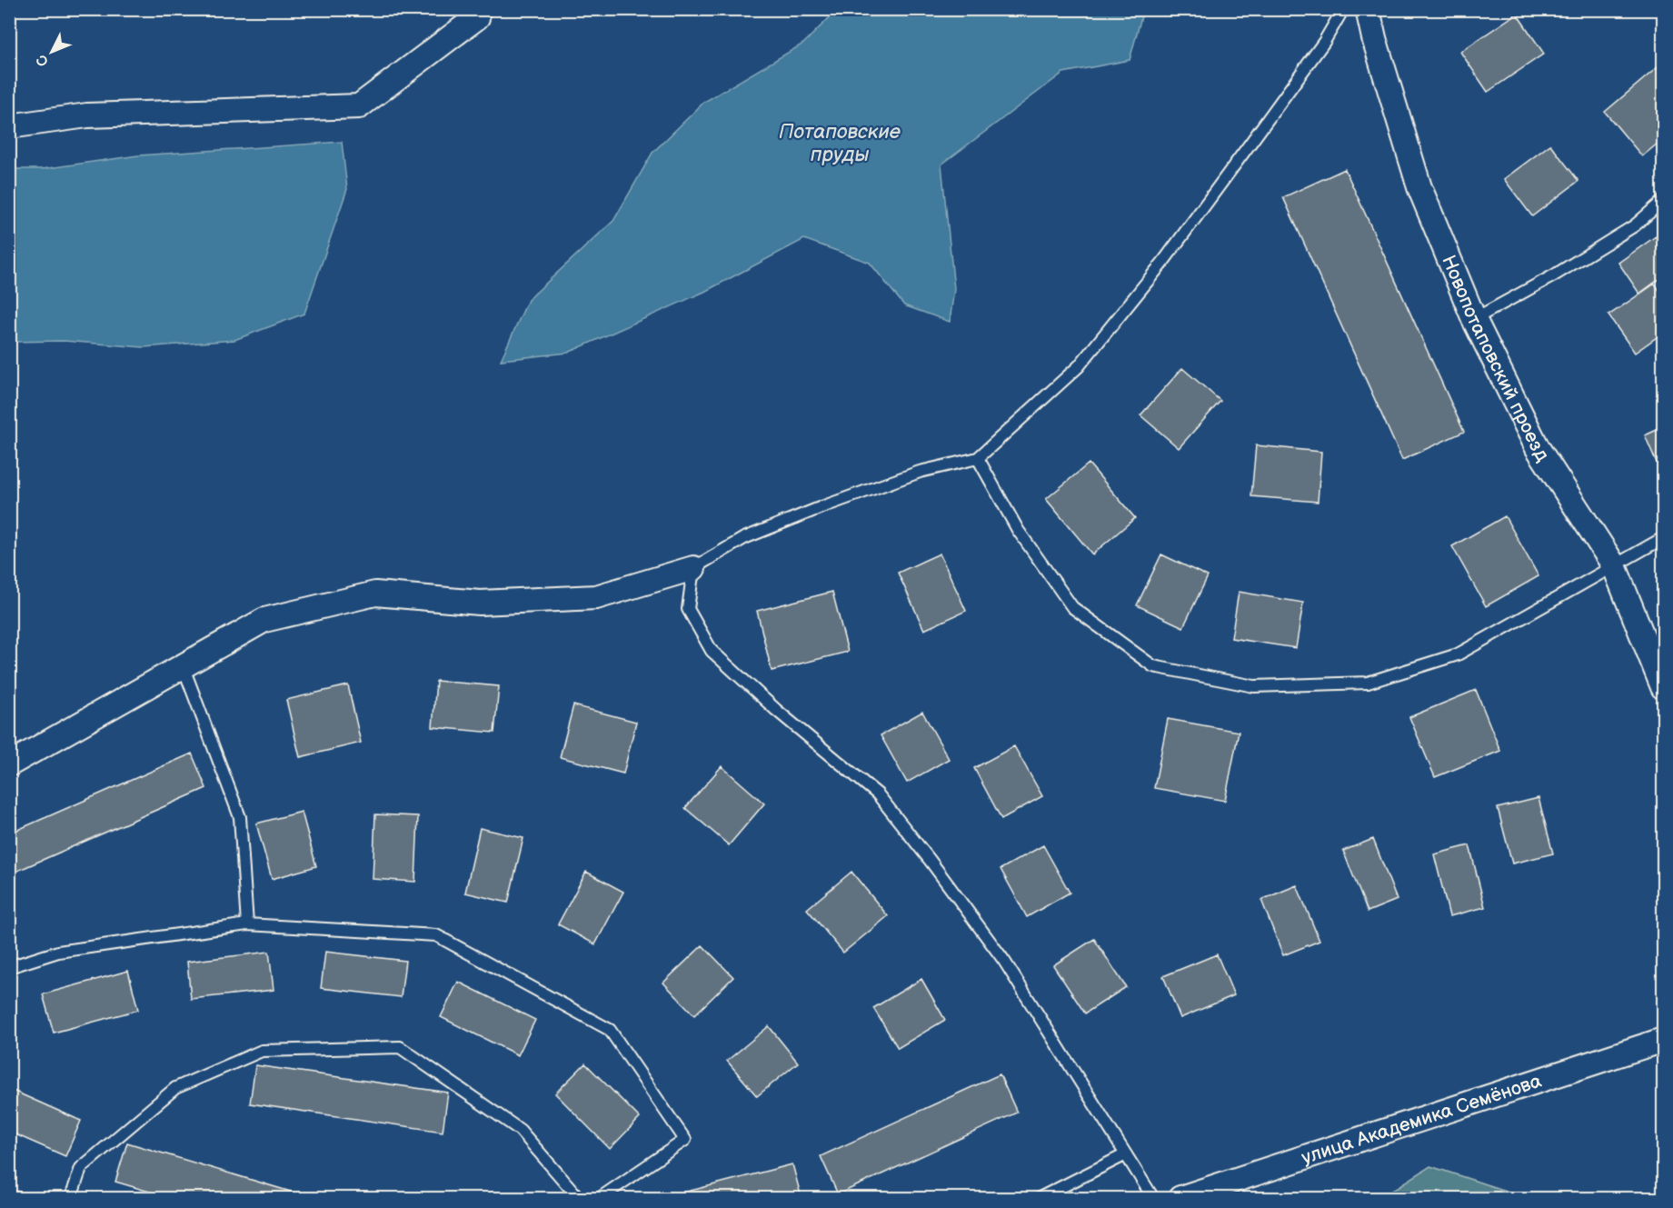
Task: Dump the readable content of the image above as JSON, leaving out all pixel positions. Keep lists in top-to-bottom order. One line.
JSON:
{"streets":{"street":["Новопотаповский проезд","улица Академика Семёнова"]},"water":["Потаповские пруды"],"north":"bottom left"}
